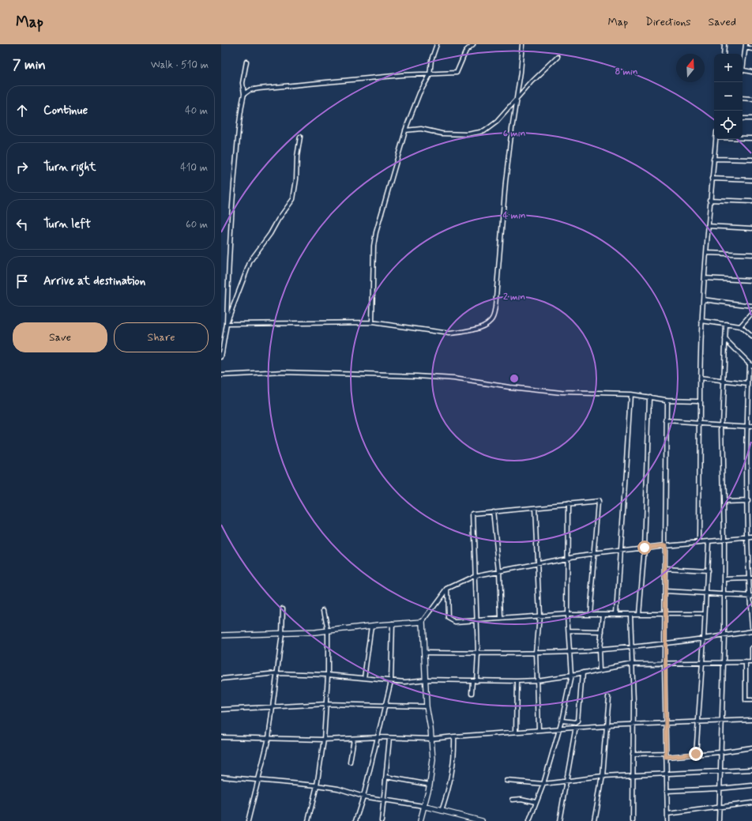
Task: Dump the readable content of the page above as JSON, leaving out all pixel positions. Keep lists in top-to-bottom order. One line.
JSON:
{"north":"top","page":{"header":"Map","nav":["Map","Directions","Saved"],"heading":["7 min","Walk · 510 m"],"map_buttons":["+","−"],"list":[["Continue","40 m"],["Turn right","410 m"],["Turn left","60 m"],"Arrive at destination"],"buttons":["Save","Share"]},"rings":["8 min","6 min","4 min","2 min"]}
